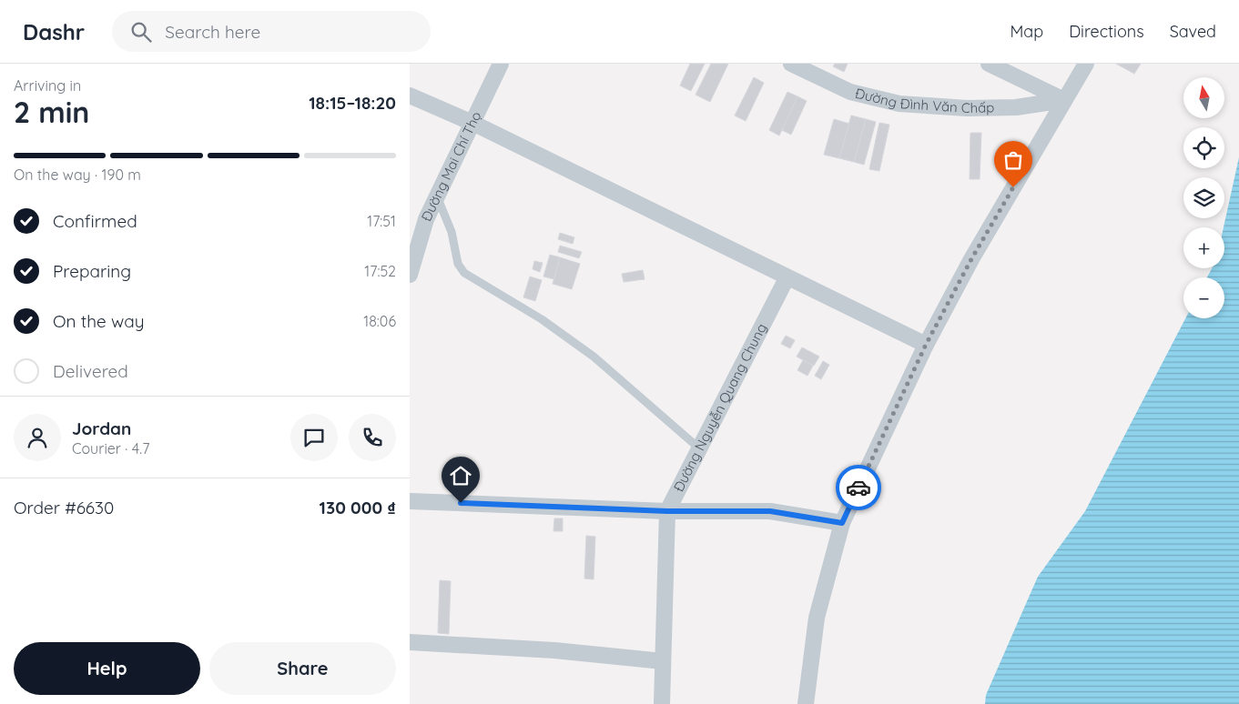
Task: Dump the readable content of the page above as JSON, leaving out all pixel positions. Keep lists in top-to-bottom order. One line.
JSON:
{"streets":{"street":["Đường Đình Văn Chấp","Đường Mai Chí Thọ","Đường Nguyễn Quang Chung"]},"north":"top","page":{"header":"Dashr","search":"Search here","nav":["Map","Directions","Saved"],"heading":["2 min","Arriving in","18:15–18:20"],"panel":["Jordan","Courier · 4.7","Order #6630","130 000 ₫"],"map_buttons":["+","−"],"bar":"On the way · 190 m","list":[["Confirmed","17:51"],["Preparing","17:52"],["On the way","18:06"],"Delivered"],"buttons":["Help","Share"]}}
